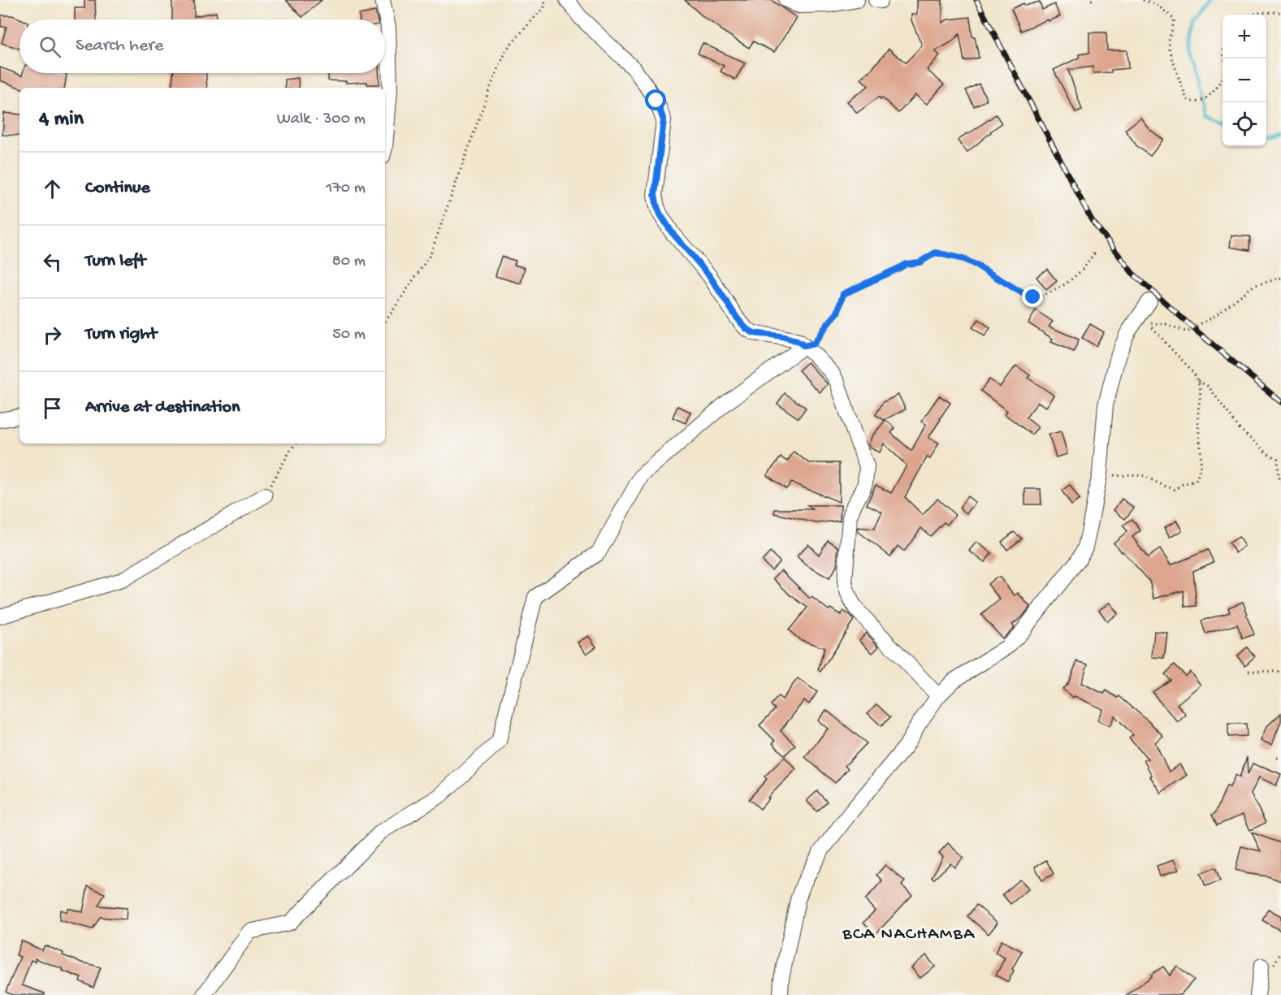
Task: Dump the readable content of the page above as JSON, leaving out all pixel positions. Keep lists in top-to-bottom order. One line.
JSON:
{"districts":["BCA NACHAMBA"],"page":{"map_buttons":["+","−"],"search":"Search here","heading":["4 min","Walk · 300 m"],"list":[["Continue","170 m"],["Turn left","80 m"],["Turn right","50 m"],"Arrive at destination"]}}
